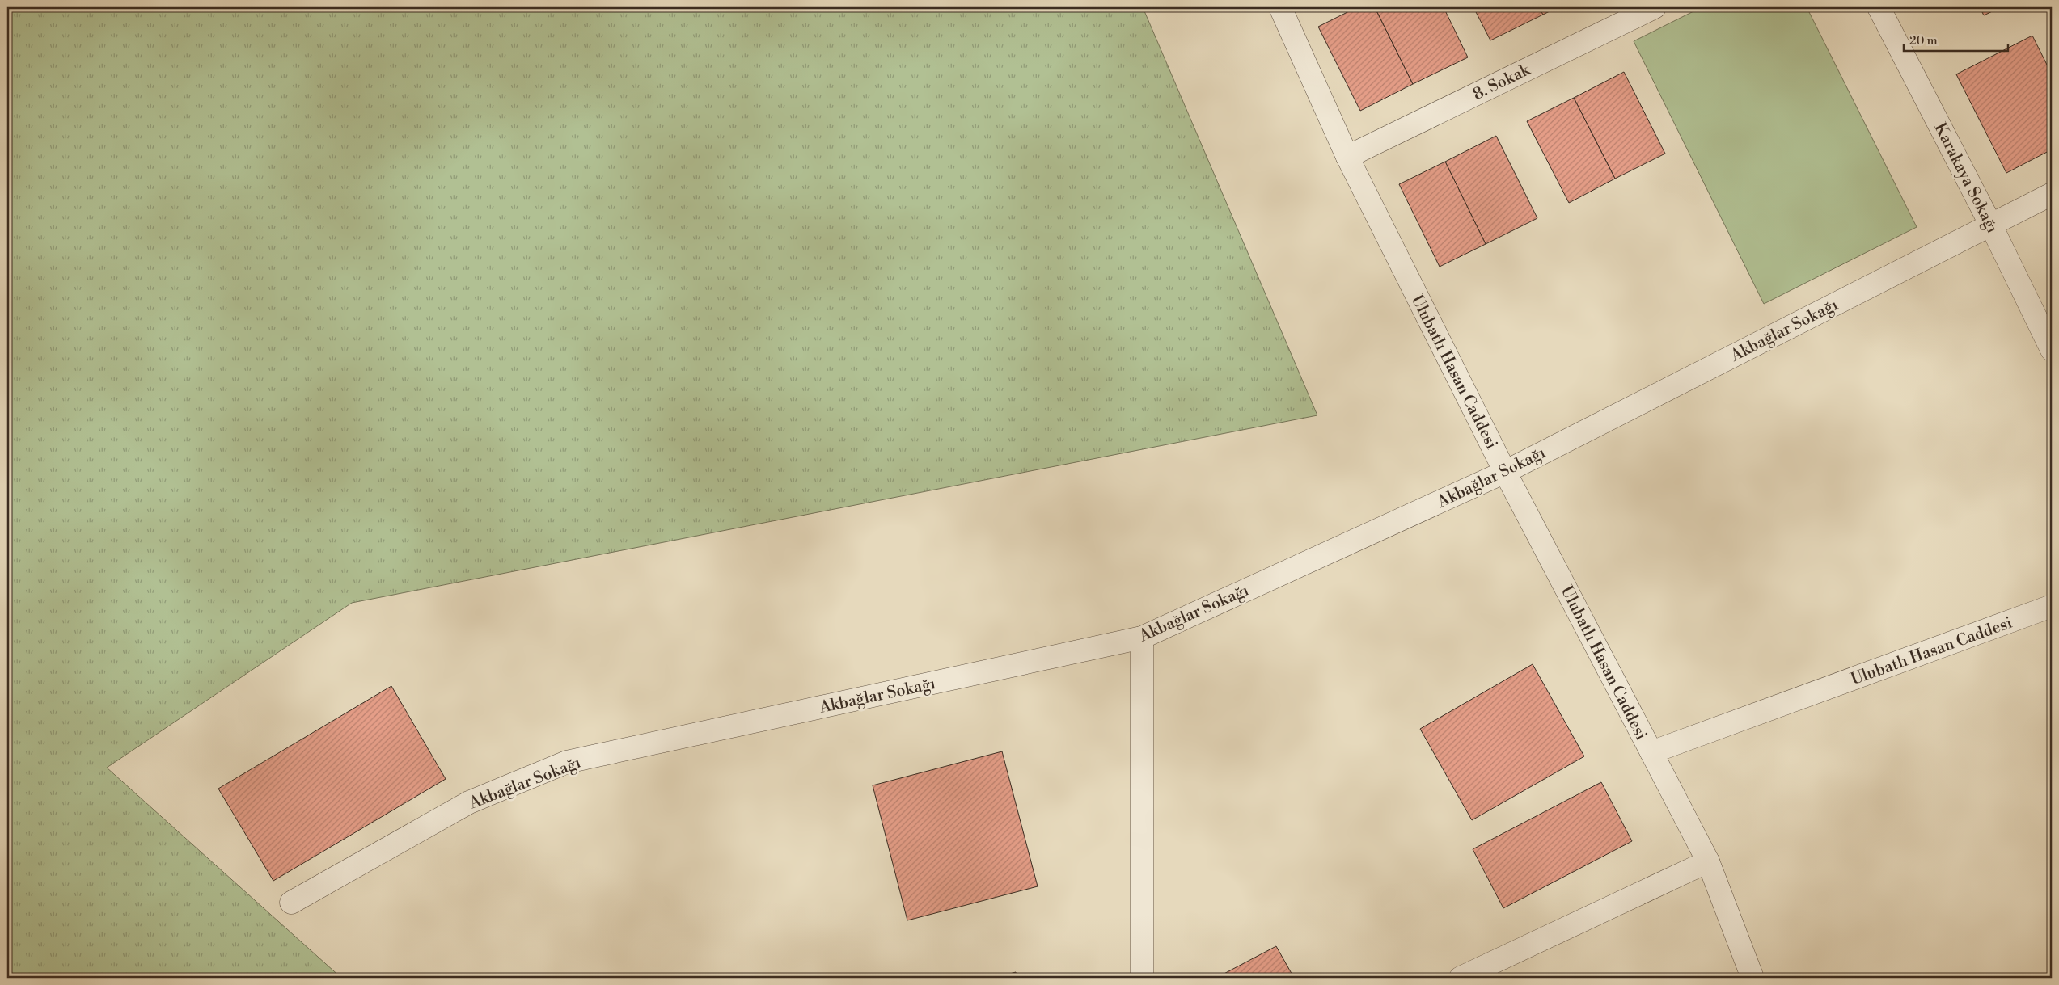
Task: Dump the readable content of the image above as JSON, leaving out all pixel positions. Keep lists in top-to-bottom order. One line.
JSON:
{"streets":{"street":["8. Sokak","Karakaya Sokağı","Akbağlar Sokağı","Ulubatlı Hasan Caddesi"]},"crossings":[["8. Sokak","Ulubatlı Hasan Caddesi"],["Karakaya Sokağı","Akbağlar Sokağı"],["Akbağlar Sokağı","Ulubatlı Hasan Caddesi"]],"scale_bar":"20 m"}
